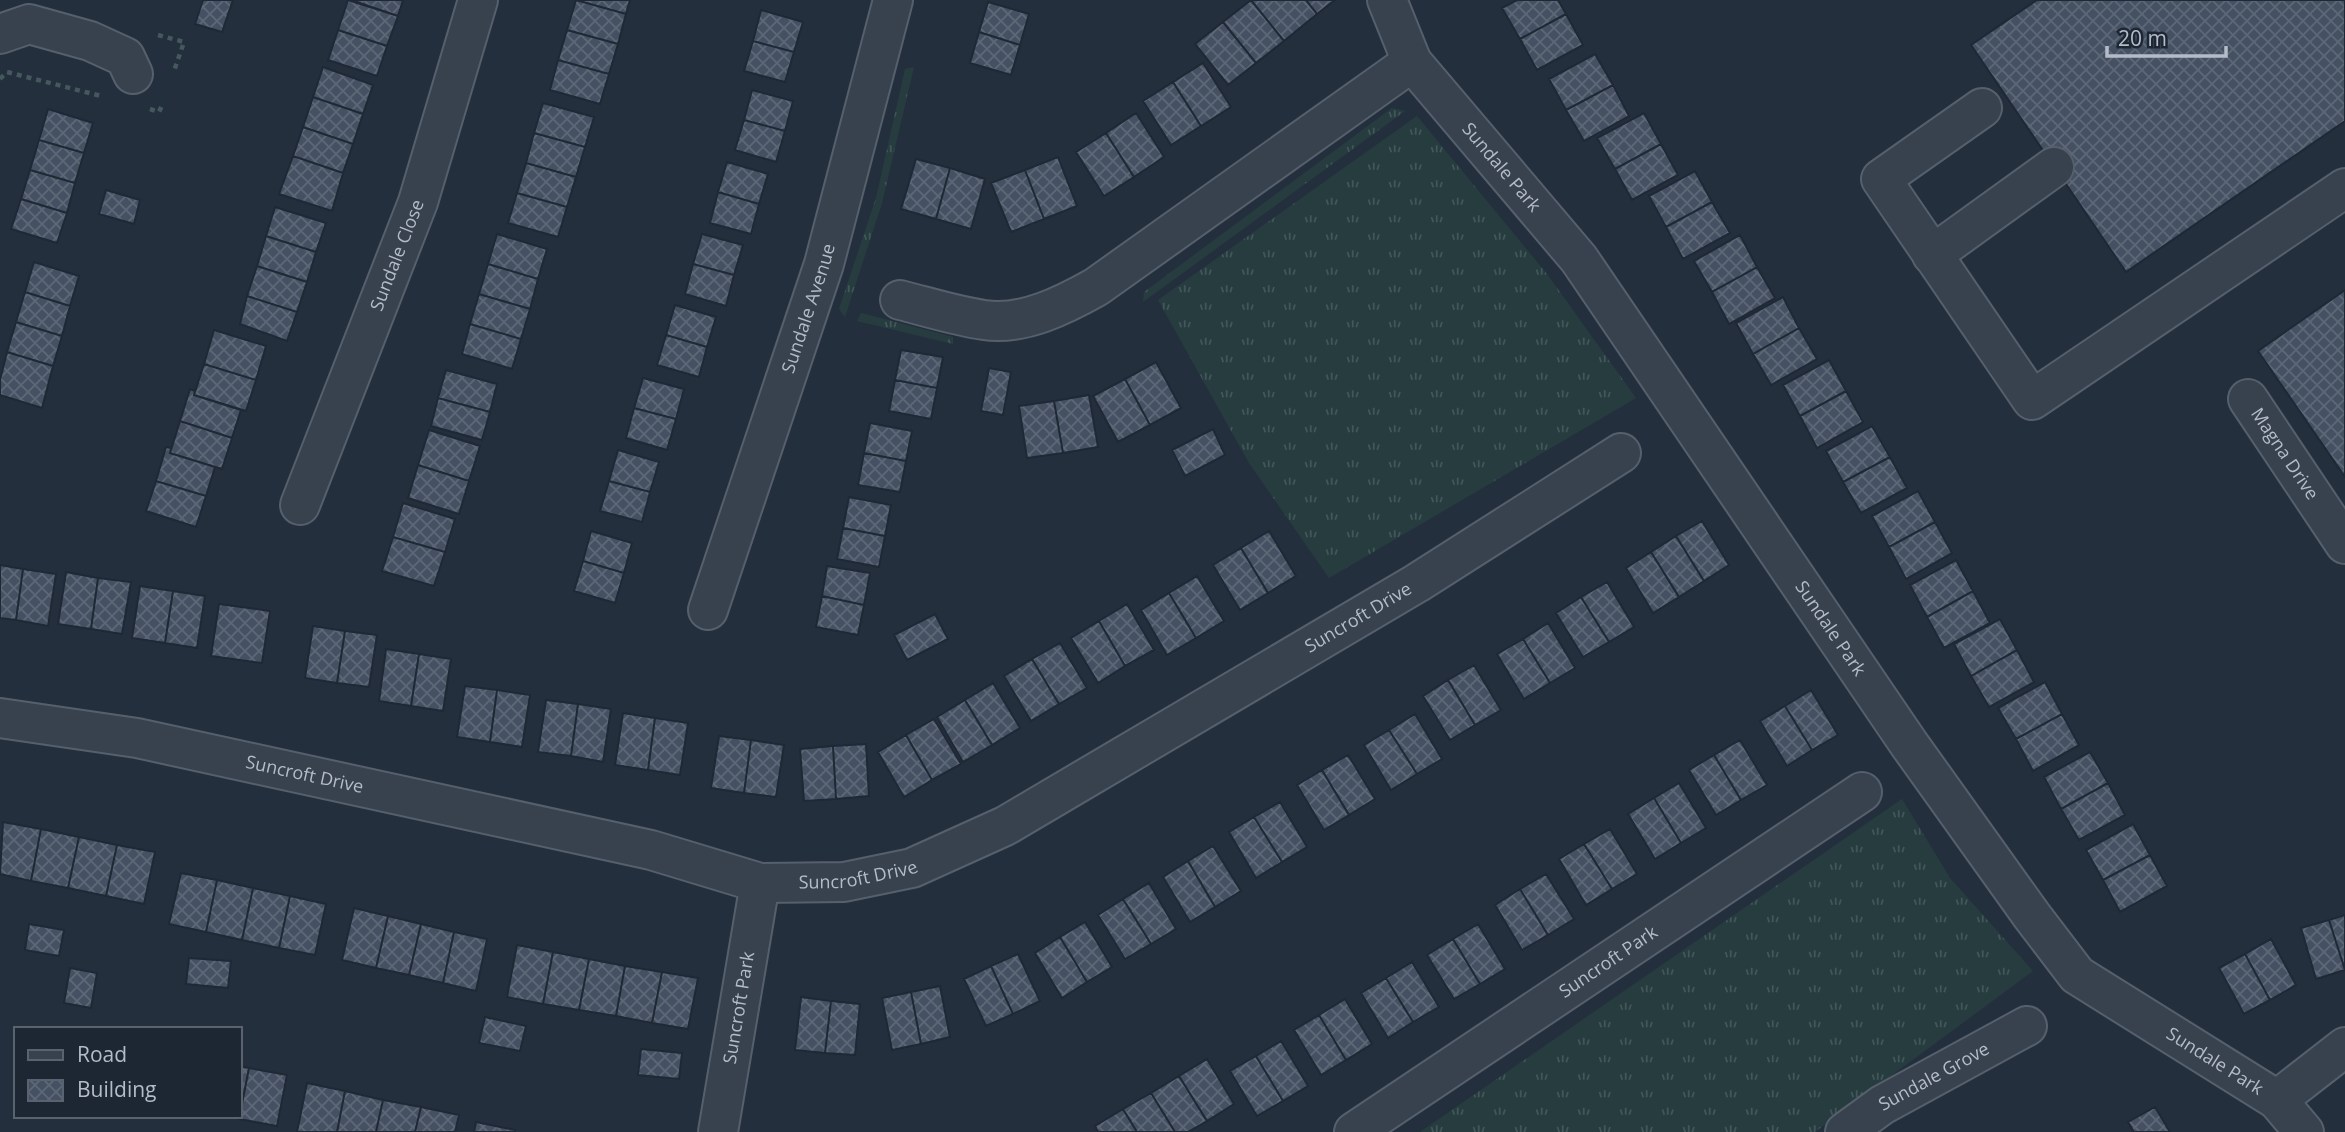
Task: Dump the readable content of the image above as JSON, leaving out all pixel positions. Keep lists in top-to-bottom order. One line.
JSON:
{"streets":{"street":["Sundale Park","Sundale Close","Sundale Avenue","Magna Drive","Suncroft Drive","Suncroft Park","Sundale Grove"]},"crossings":[["Suncroft Drive","Suncroft Park"]],"legend":["Road","Building"],"scale_bar":"20 m"}
